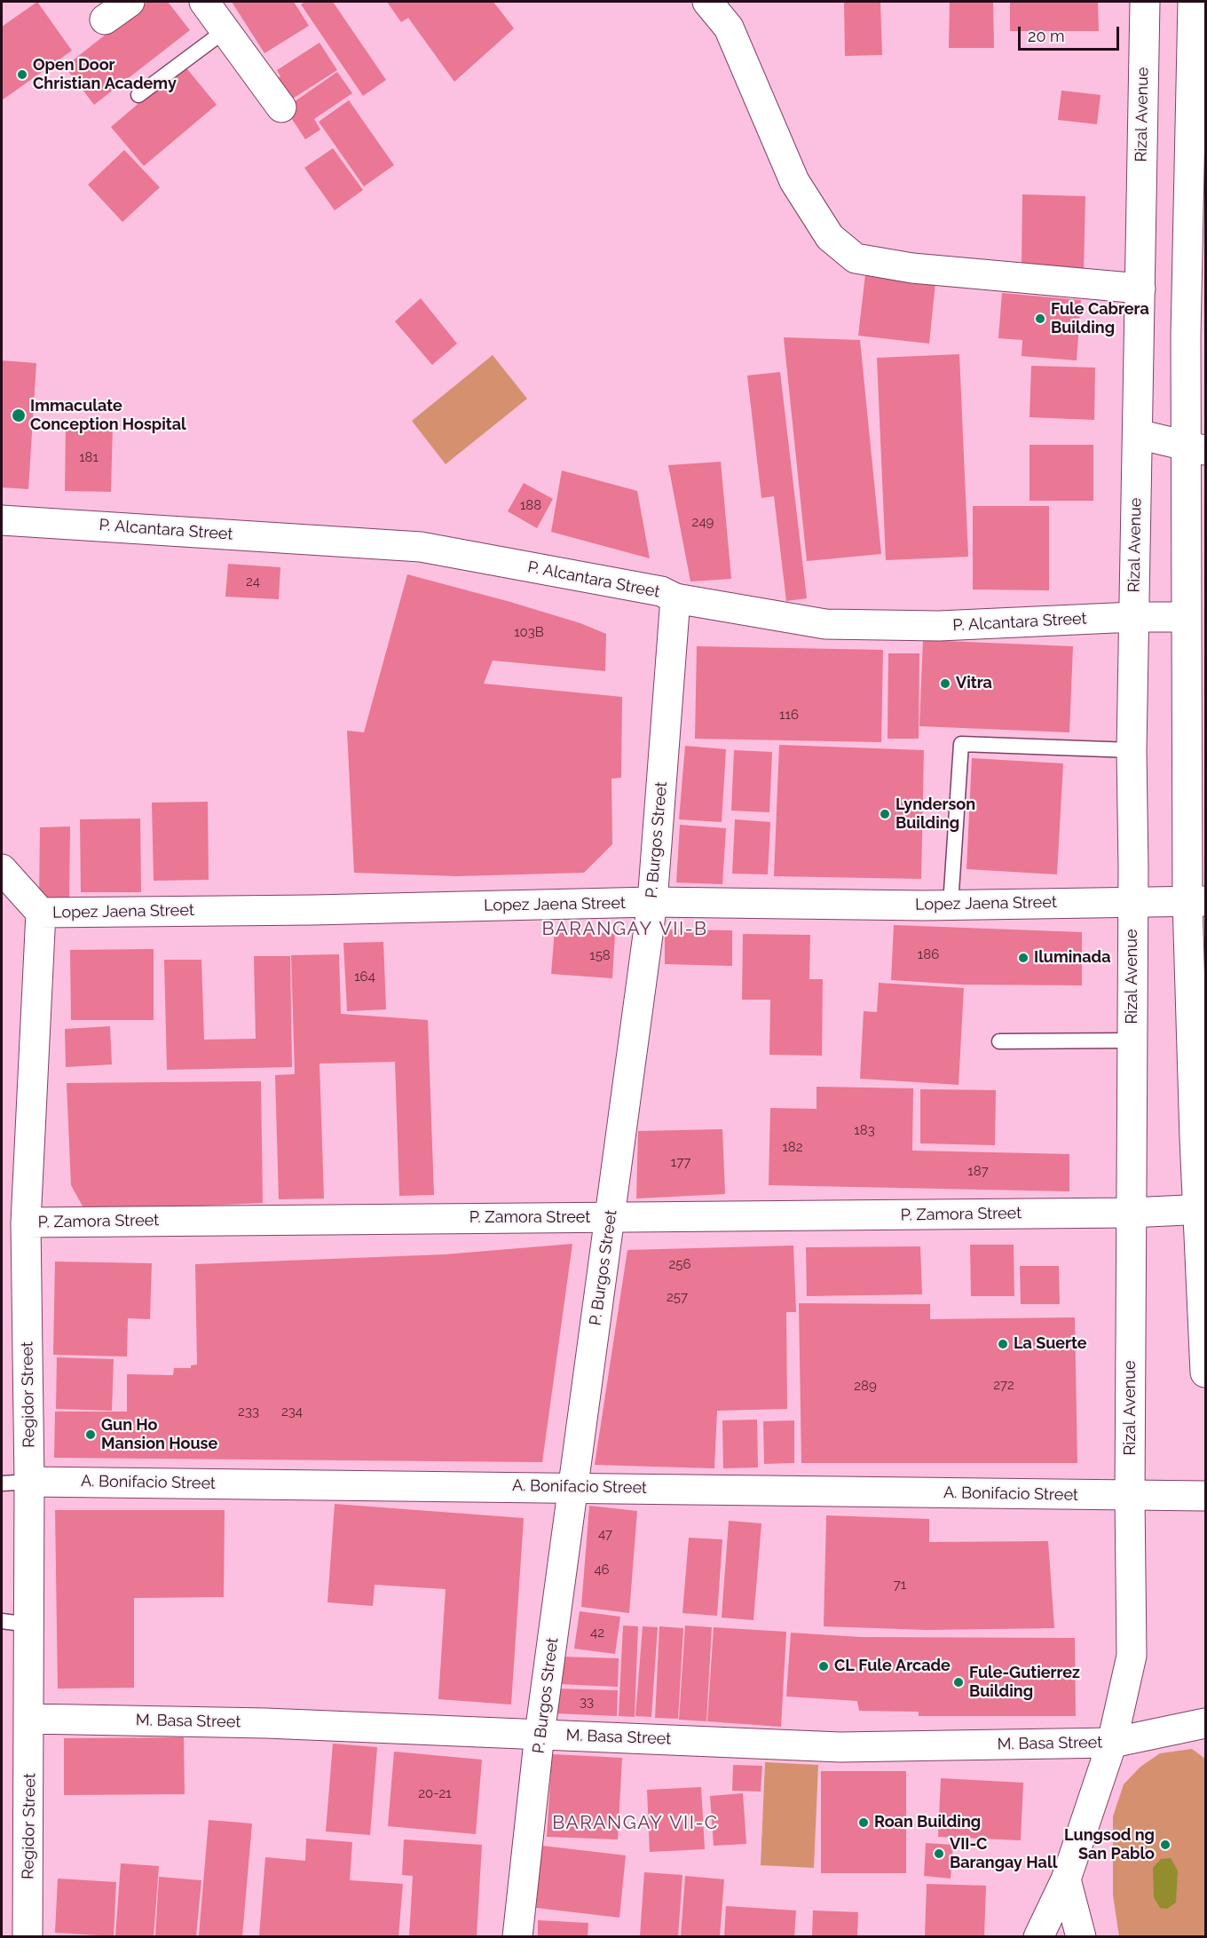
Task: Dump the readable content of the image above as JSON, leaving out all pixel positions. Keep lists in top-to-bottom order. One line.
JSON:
{"streets":{"street":["Rizal Avenue","P. Alcantara Street","P. Burgos Street","Lopez Jaena Street","P. Zamora Street","Regidor Street","A. Bonifacio Street","M. Basa Street"]},"crossings":[["Rizal Avenue","P. Alcantara Street"],["Rizal Avenue","Lopez Jaena Street"],["Rizal Avenue","P. Zamora Street"],["Rizal Avenue","A. Bonifacio Street"],["Rizal Avenue","M. Basa Street"],["P. Alcantara Street","P. Burgos Street"],["P. Burgos Street","Lopez Jaena Street"],["P. Burgos Street","P. Zamora Street"],["P. Burgos Street","A. Bonifacio Street"],["P. Burgos Street","M. Basa Street"],["Lopez Jaena Street","Regidor Street"],["P. Zamora Street","Regidor Street"],["Regidor Street","A. Bonifacio Street"],["Regidor Street","M. Basa Street"]],"districts":["BARANGAY VII-B","BARANGAY VII-C"],"places":["Open Door Christian Academy","Fule Cabrera Building","Immaculate Conception Hospital","Vitra","Lynderson Building","Iluminada","La Suerte","Gun Ho Mansion House","CL Fule Arcade","Fule-Gutierrez Building","Roan Building","Lungsod ng San Pablo","VII-C Barangay Hall"],"house_numbers":["181","188","249","24","103B","116","186","158","164","183","182","177","187","256","257","272","289","233","234","47","46","71","42","33","20-21"],"scale_bar":"20 m"}
